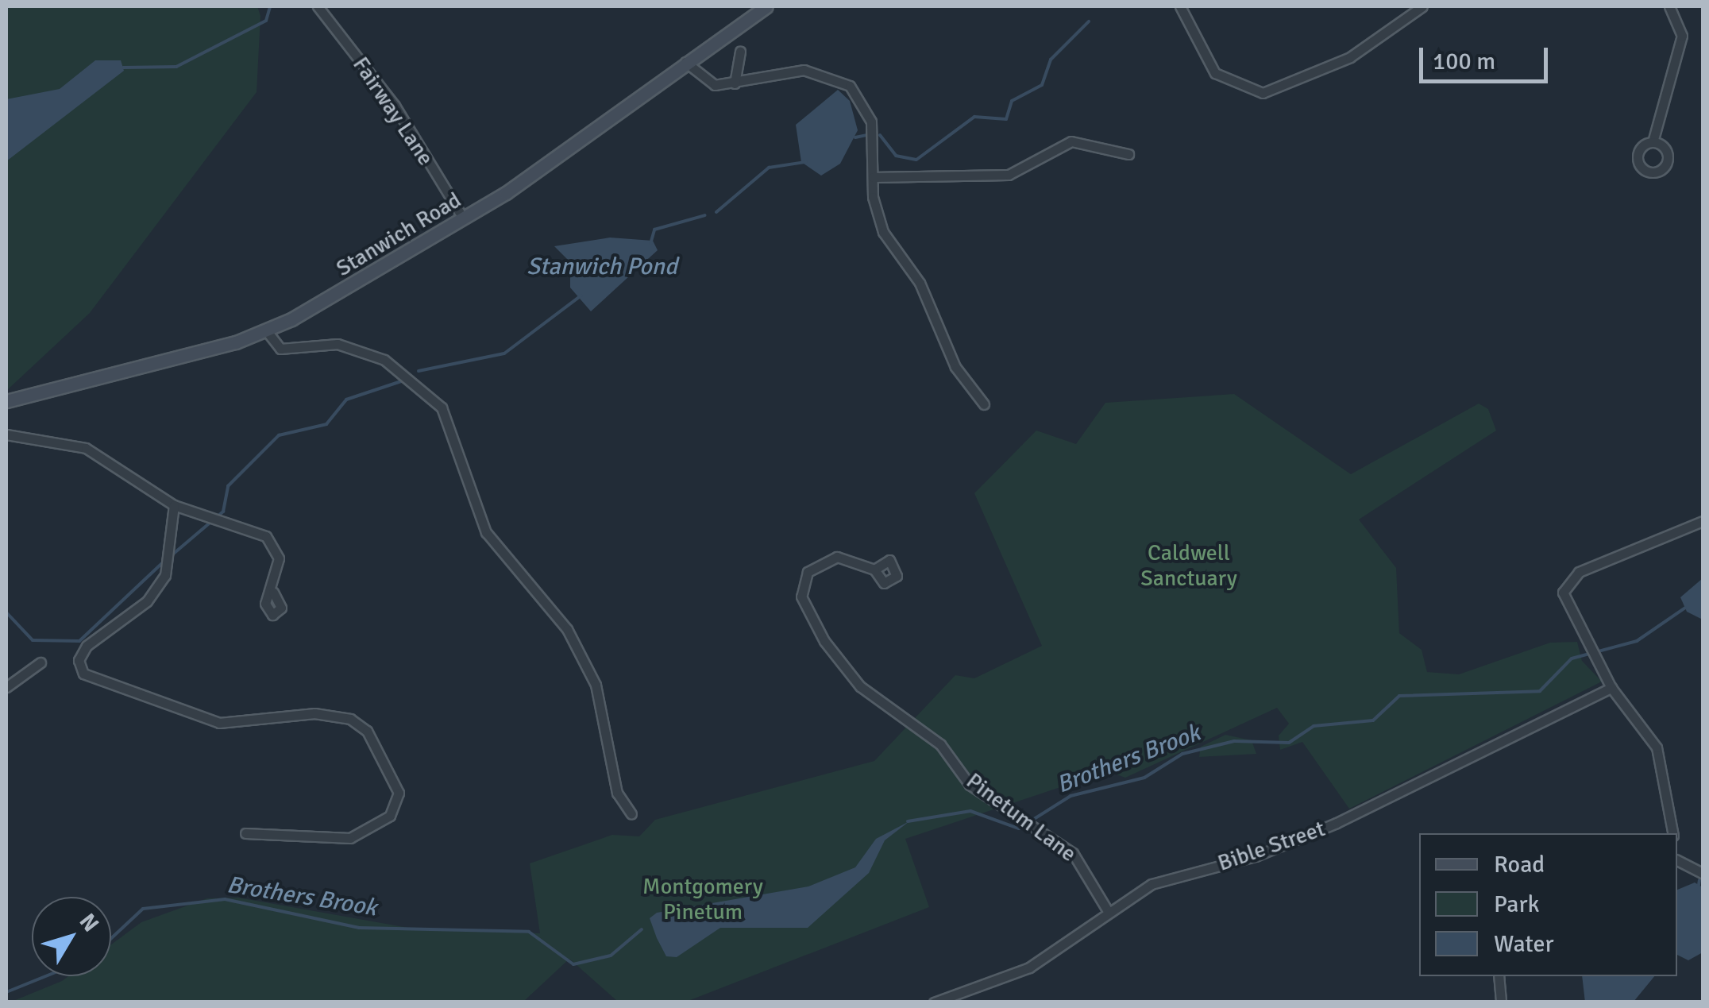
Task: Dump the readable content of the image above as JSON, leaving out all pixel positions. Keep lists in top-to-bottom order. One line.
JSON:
{"streets":{"street":["Fairway Lane","Stanwich Road","Pinetum Lane","Bible Street"]},"crossings":[["Fairway Lane","Stanwich Road"],["Pinetum Lane","Bible Street"]],"water":["Stanwich Pond","Brothers Brook"],"parks":["Caldwell Sanctuary","Montgomery Pinetum"],"legend":["Road","Park","Water"],"scale_bar":"100 m","north":"top right"}
